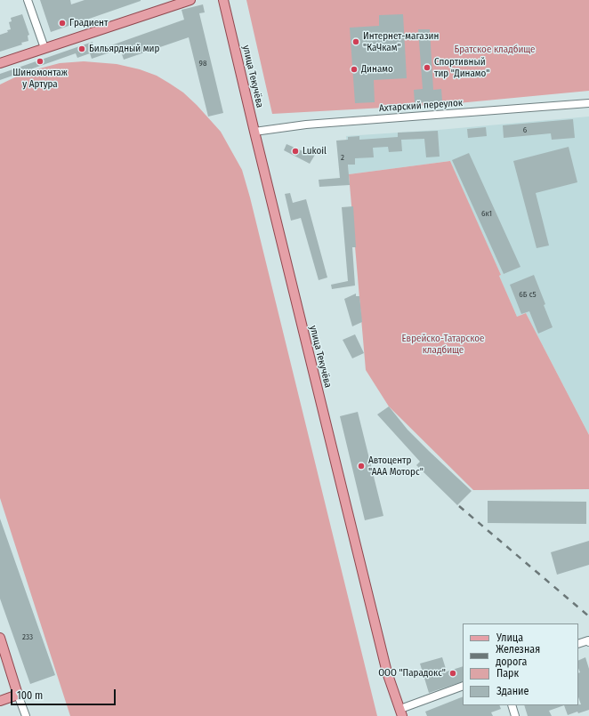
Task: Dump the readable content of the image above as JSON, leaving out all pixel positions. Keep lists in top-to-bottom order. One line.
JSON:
{"streets":{"main road":["улица Текучёва"],"street":["Ахтарский переулок"]},"crossings":[["улица Текучёва","Ахтарский переулок"]],"parks":["Братское кладбище","Еврейско-Татарское кладбище"],"places":["Градиент","Интернет-магазин \"КаЧкам\"","Бильярдный мир","Шиномонтаж у Артура","Спортивный тир \"Динамо\"","Динамо","Lukoil","Автоцентр \"ААА Моторс\"","ООО \"Парадокс\""],"house_numbers":["98","6","2","6к1","6Б с5","233"],"legend":["Улица","Железная дорога","Парк","Здание"],"scale_bar":"100 m"}
